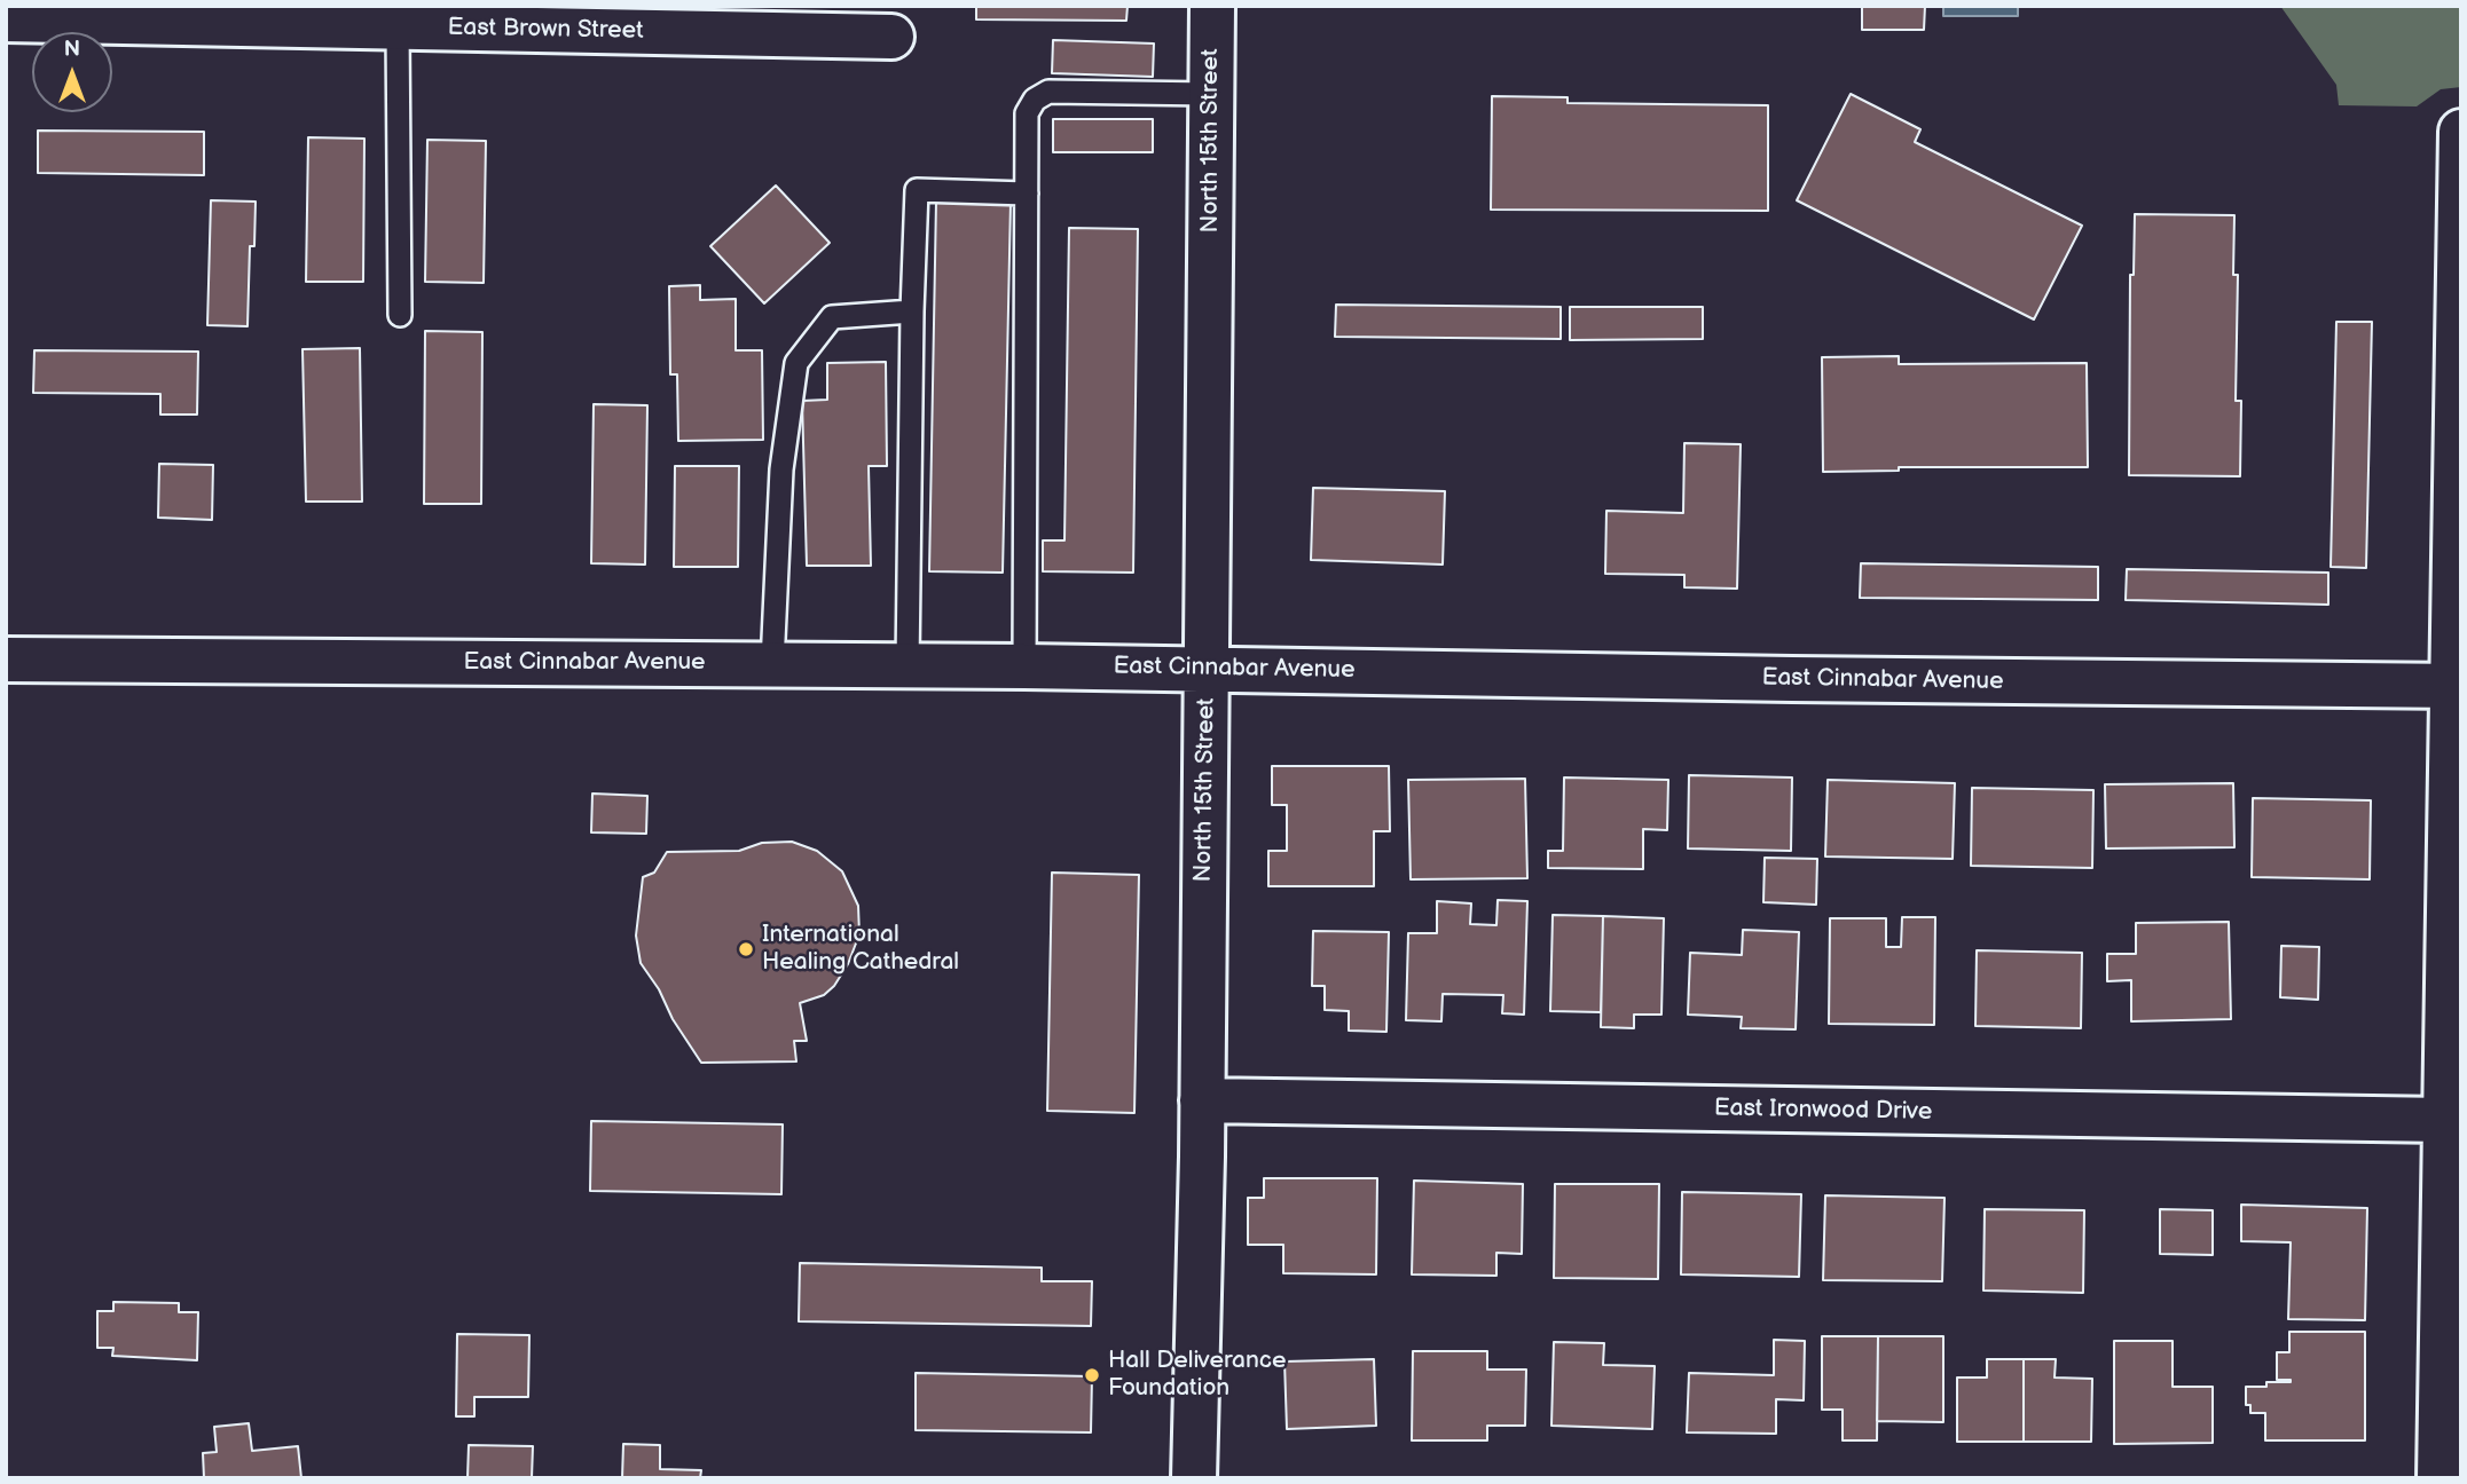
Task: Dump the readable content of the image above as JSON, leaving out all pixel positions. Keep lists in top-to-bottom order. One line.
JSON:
{"streets":{"street":["East Brown Street","North 15th Street","East Cinnabar Avenue","East Ironwood Drive"]},"crossings":[["North 15th Street","East Cinnabar Avenue"],["North 15th Street","East Ironwood Drive"]],"places":["International Healing Cathedral","Hall Deliverance Foundation"],"north":"top"}
